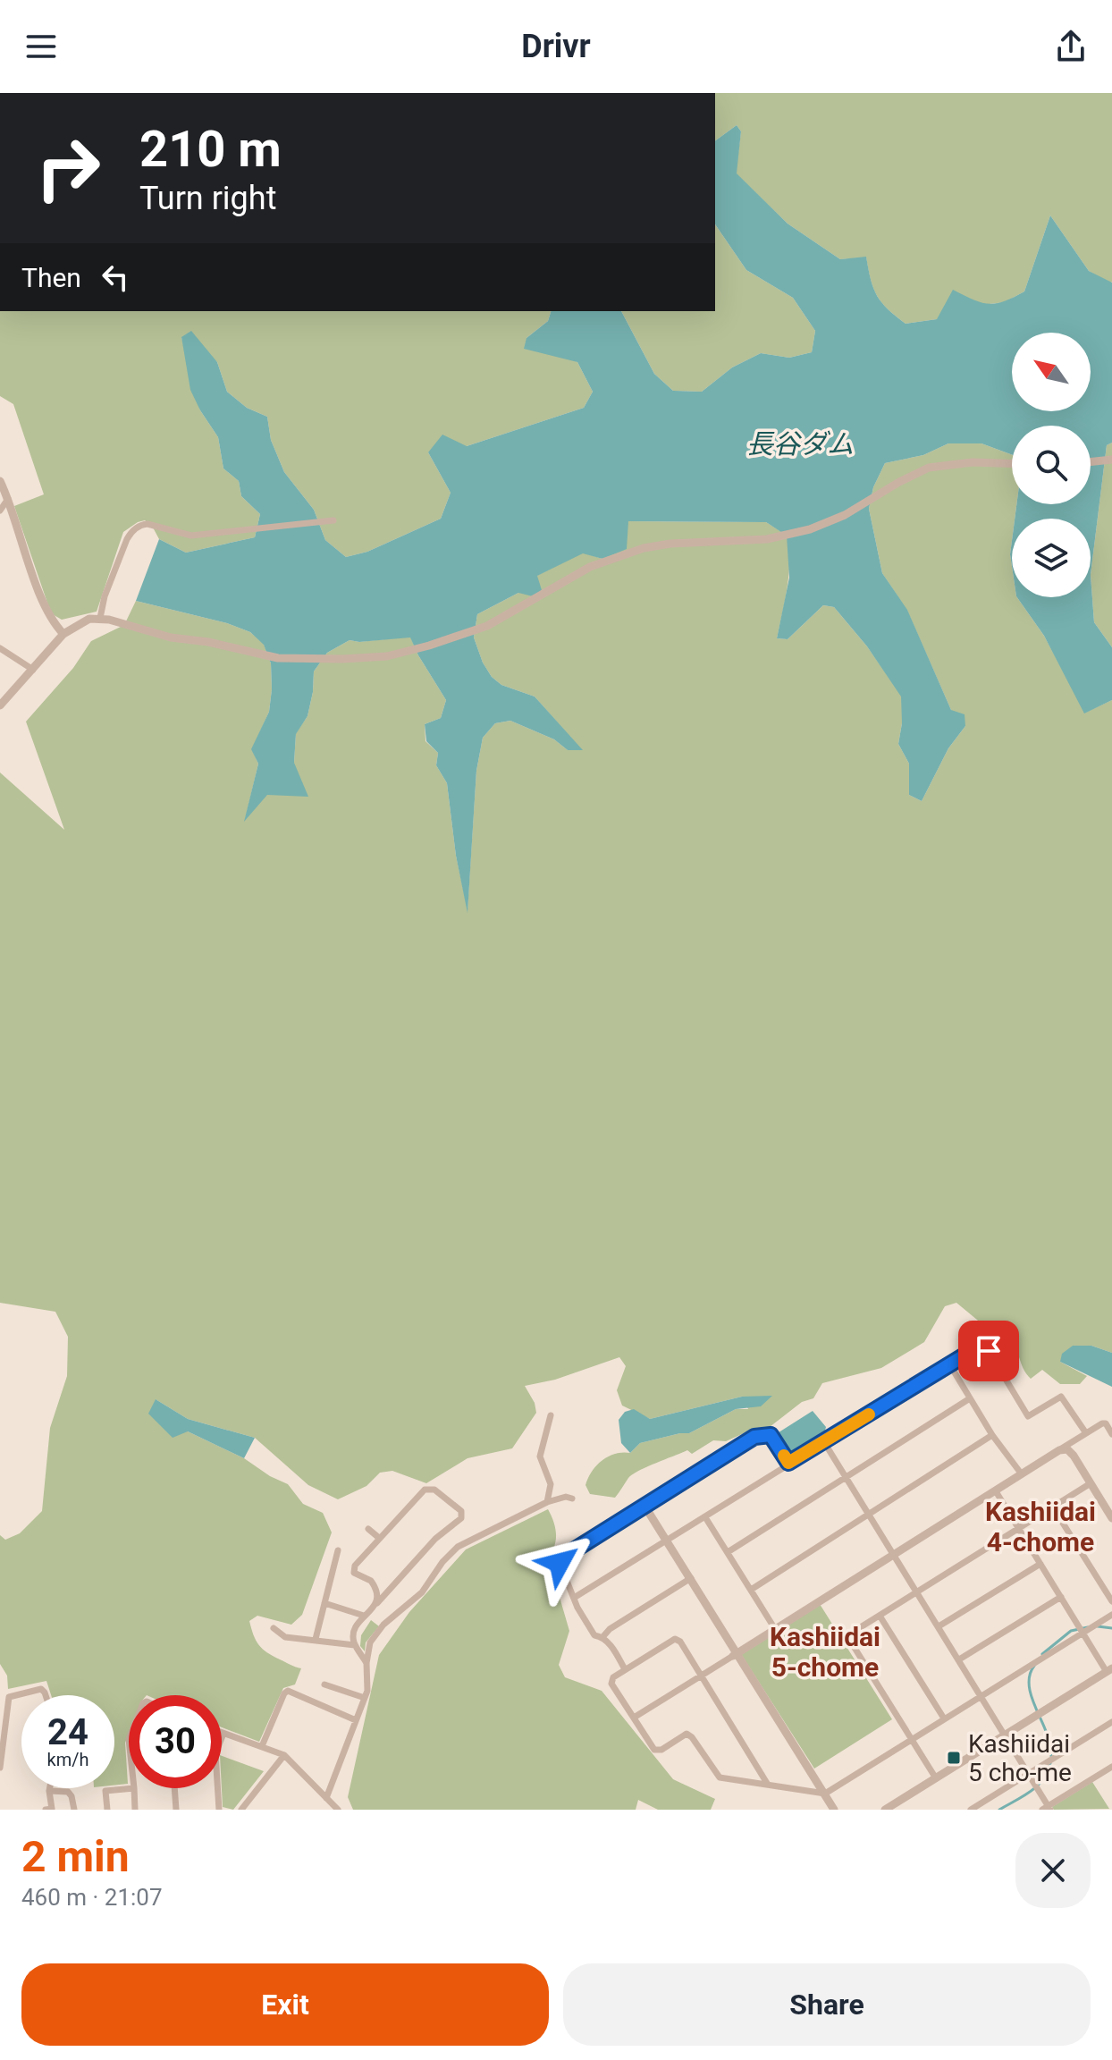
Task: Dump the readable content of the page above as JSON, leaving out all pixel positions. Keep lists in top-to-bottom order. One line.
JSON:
{"districts":["Kashiidai 4-chome","Kashiidai 5-chome"],"water":["長谷ダム"],"places":{"transit":["Kashiidai 5 cho-me"]},"north":"top left","page":{"header":"Drivr","turn":["210 m","Turn right"],"then":"Then","speed":"24 km/h","limit":"30","heading":["2 min","460 m · 21:07"],"buttons":["Exit","Share"]}}
